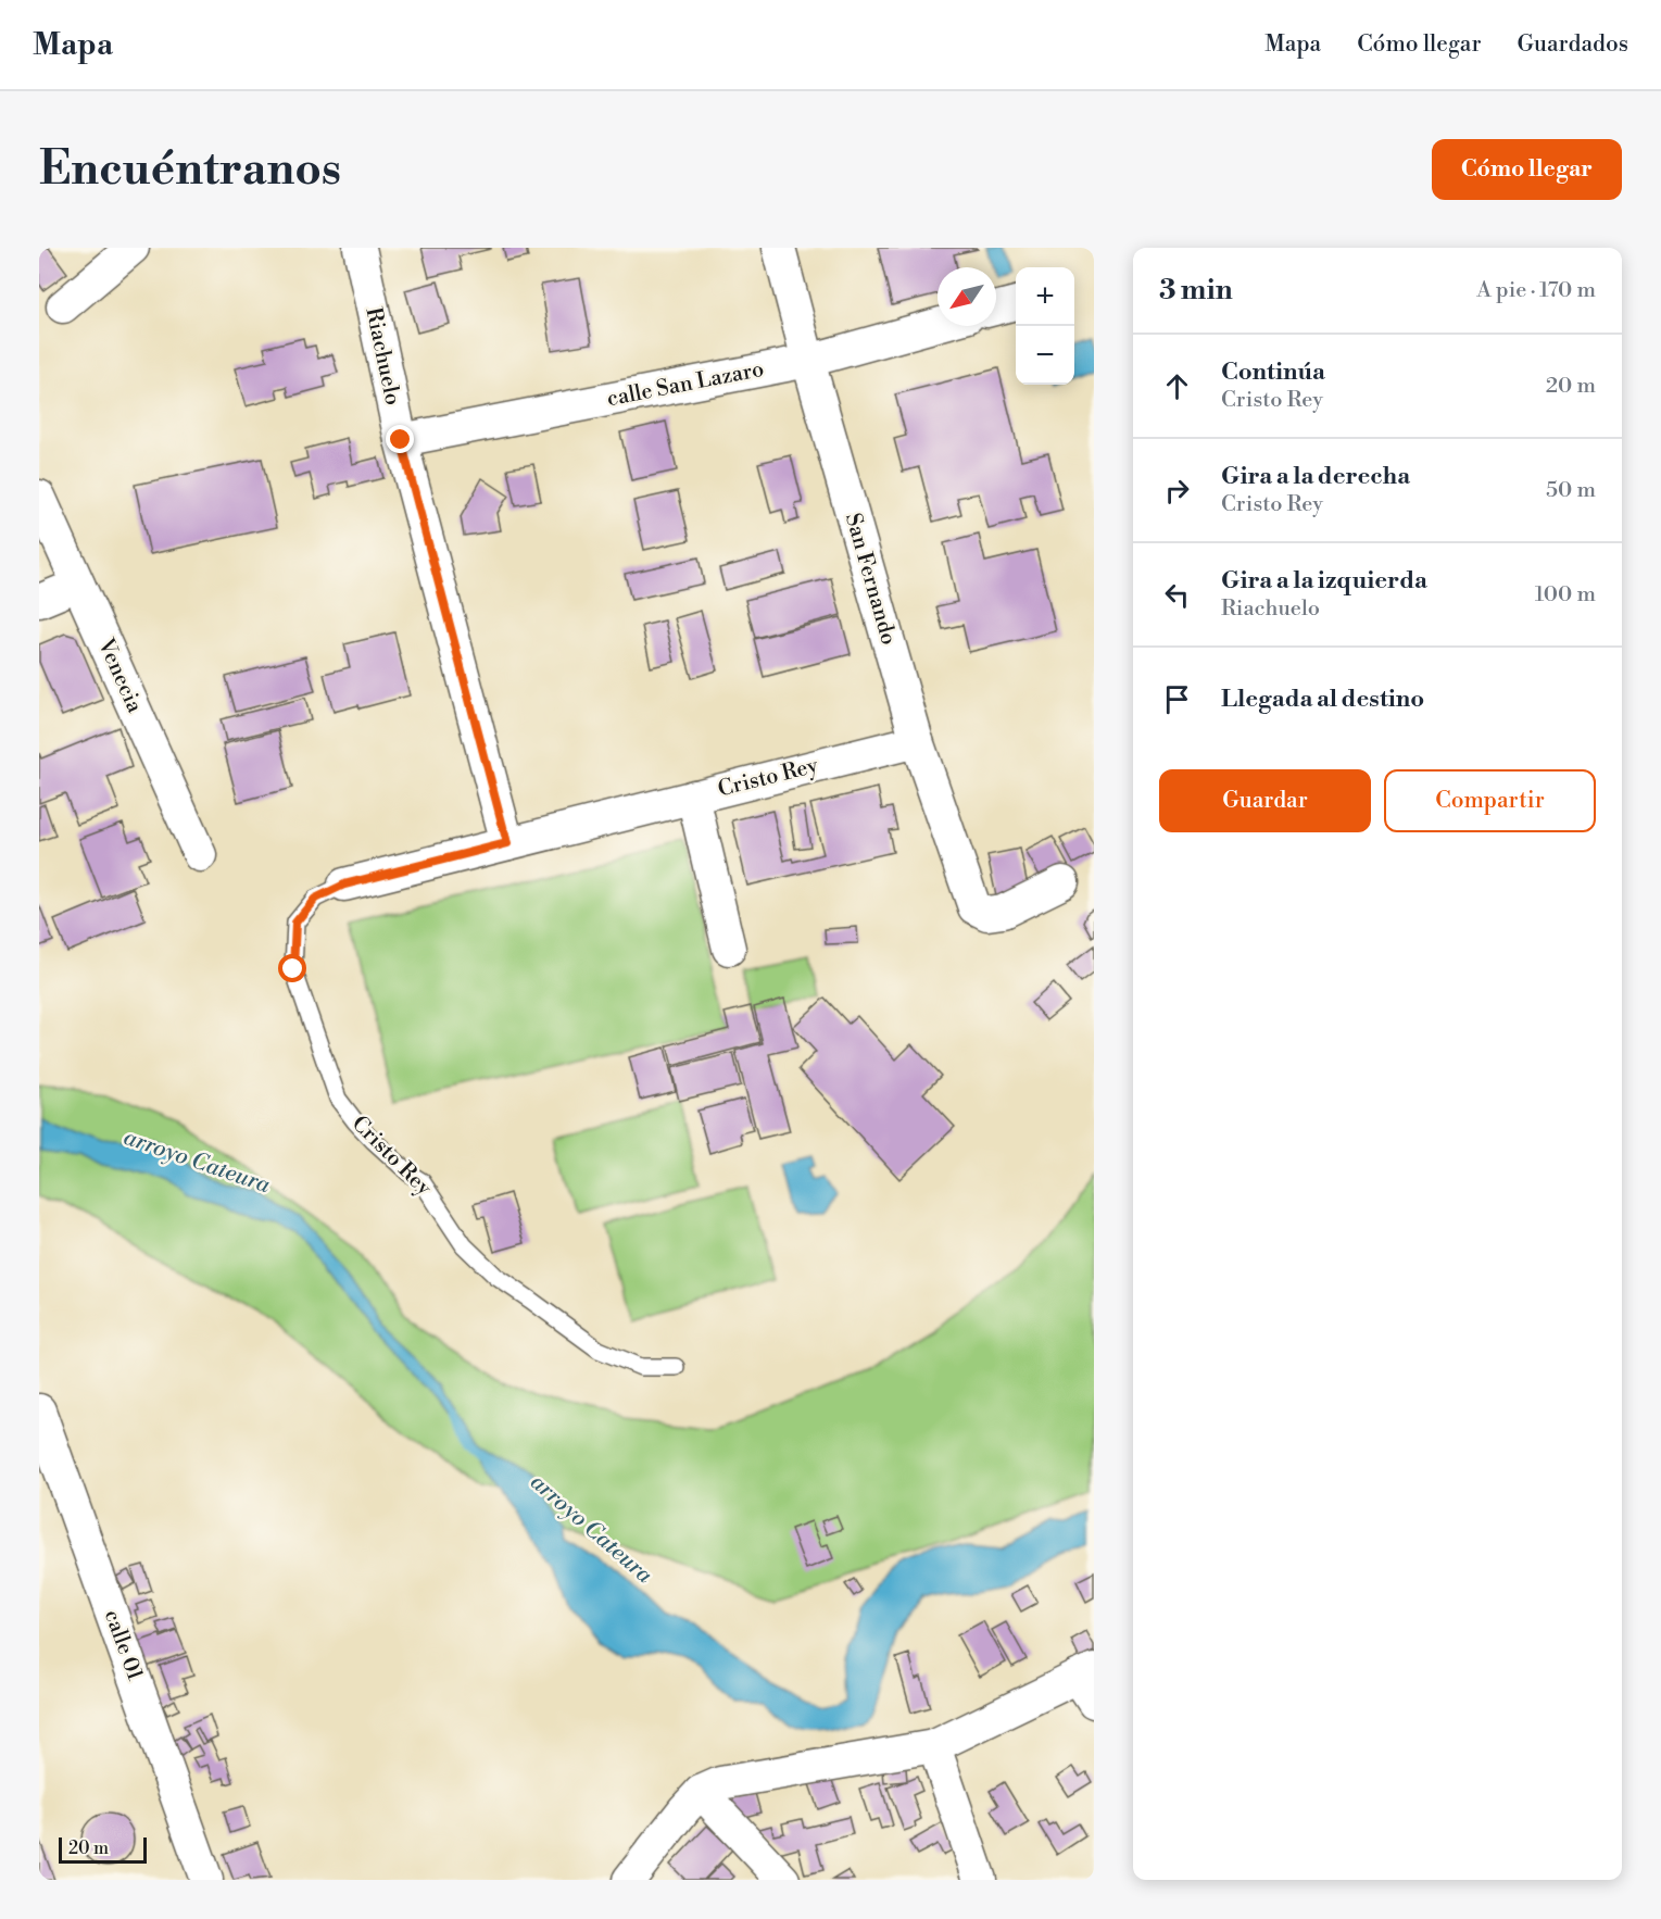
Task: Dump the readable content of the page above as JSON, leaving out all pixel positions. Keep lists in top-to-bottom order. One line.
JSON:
{"streets":{"street":["Riachuelo","calle San Lazaro","San Fernando","Venecia","Cristo Rey","calle 01"]},"crossings":[["Riachuelo","calle San Lazaro"],["Riachuelo","Cristo Rey"],["calle San Lazaro","San Fernando"],["San Fernando","Cristo Rey"]],"water":["arroyo Cateura"],"scale_bar":"20 m","north":"bottom left","page":{"header":"Mapa","nav":["Mapa","Cómo llegar","Guardados"],"buttons":["Cómo llegar",["Guardar","Compartir"]],"title":"Encuéntranos","heading":["3 min","A pie · 170 m"],"map_buttons":["+","−"],"list":[["Continúa","Cristo Rey","20 m"],["Gira a la derecha","Cristo Rey","50 m"],["Gira a la izquierda","Riachuelo","100 m"],"Llegada al destino"],"scale":"20 m"}}
